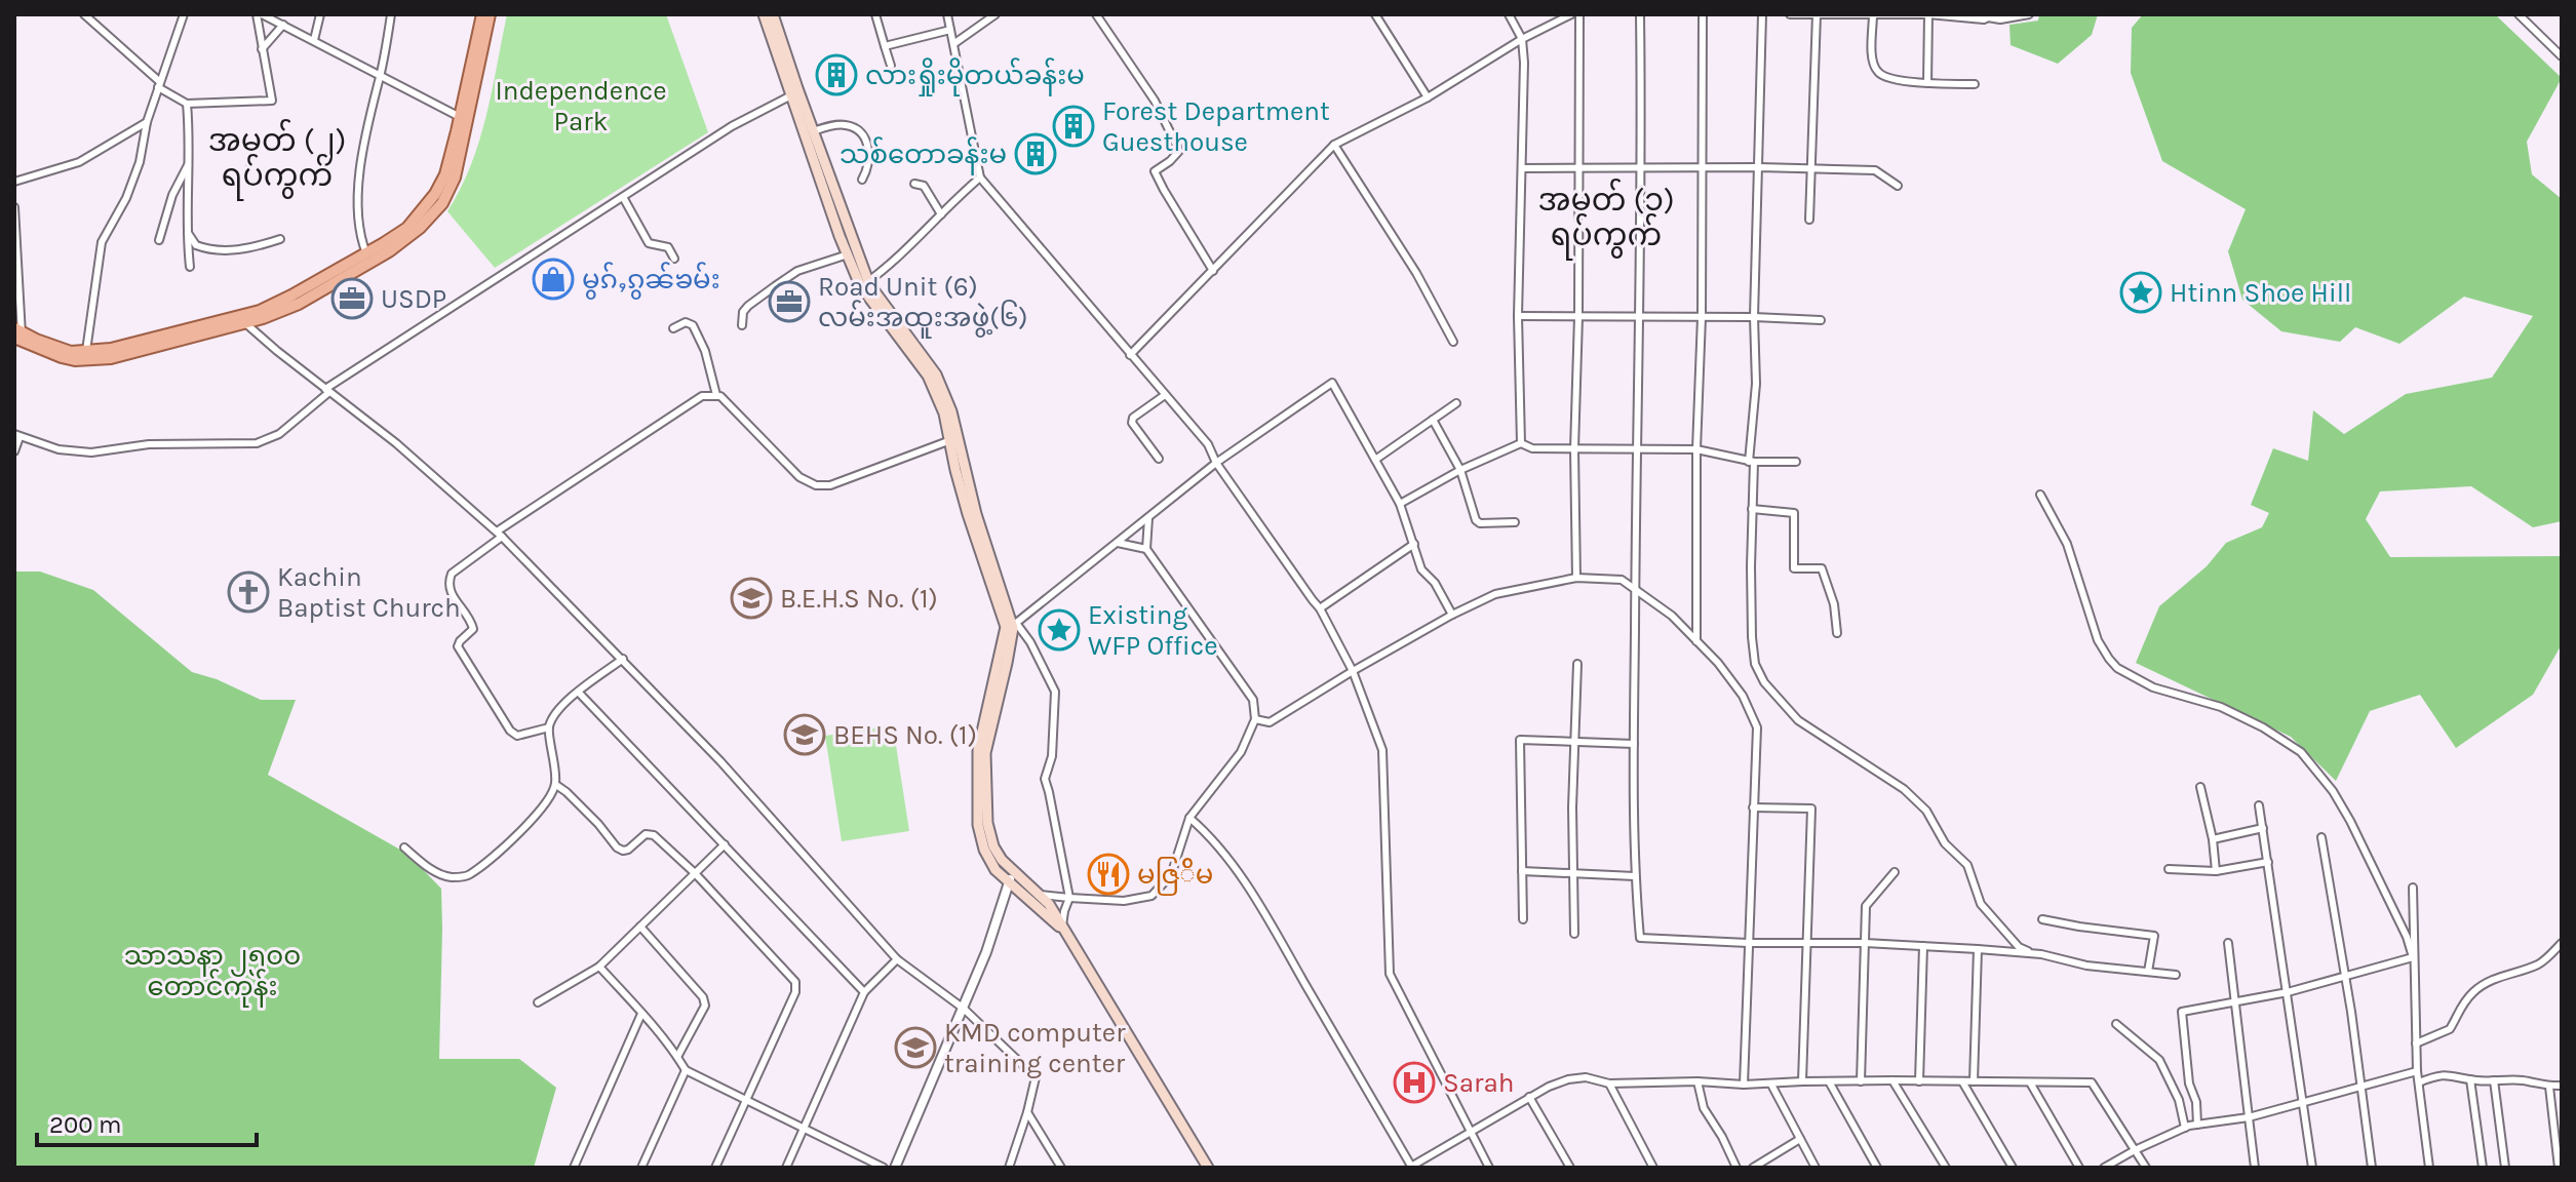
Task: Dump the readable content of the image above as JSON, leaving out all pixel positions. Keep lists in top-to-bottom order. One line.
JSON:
{"districts":["အမှတ် (၂) ရပ်ကွက်","အမှတ် (၁) ရပ်ကွက်"],"parks":["Independence Park","သာသနာ ၂၅၀၀ တောင်ကုန်း"],"places":{"building":["လားရှိုးမိုတယ်ခန်းမ","Forest Department Guesthouse","သစ်တောခန်းမ"],"shop":["မွၵ်ႇၵွၼ်ၶမ်း"],"place":["Htinn Shoe Hill","Existing WFP Office"],"office":["USDP","Road Unit (6) လမ်းအထူးအဖွဲ့(၆)"],"church":["Kachin Baptist Church"],"school or university":["B.E.H.S No. (1)","BEHS No. (1)","KMD computer training center"],"restaurant":["မဇြ်ိမ"],"hospital":["Sarah"]},"scale_bar":"200 m"}
